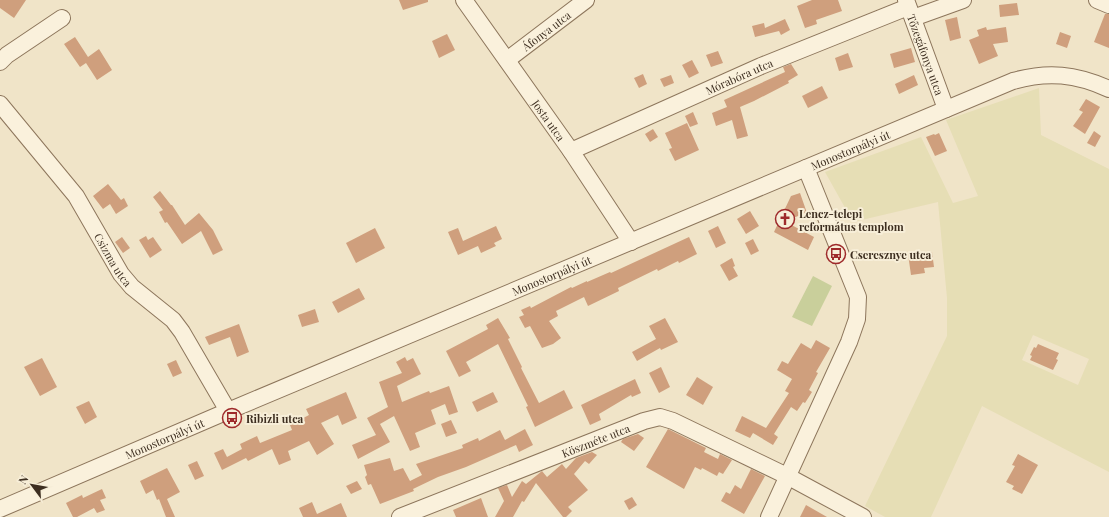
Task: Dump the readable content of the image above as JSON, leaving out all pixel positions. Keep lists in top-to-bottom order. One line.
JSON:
{"streets":{"street":["Áfonya utca","Tőzegáfonya utca","Mórabóra utca","Josta utca","Monostorpályi út","Csizma utca","Köszméte utca"]},"crossings":[["Áfonya utca","Josta utca"],["Tőzegáfonya utca","Mórabóra utca"],["Tőzegáfonya utca","Monostorpályi út"],["Mórabóra utca","Josta utca"],["Josta utca","Monostorpályi út"],["Monostorpályi út","Csizma utca"]],"places":{"church":["Lencz-telepi református templom"],"bus stop":["Cseresznye utca","Ribizli utca"]},"north":"top left"}
